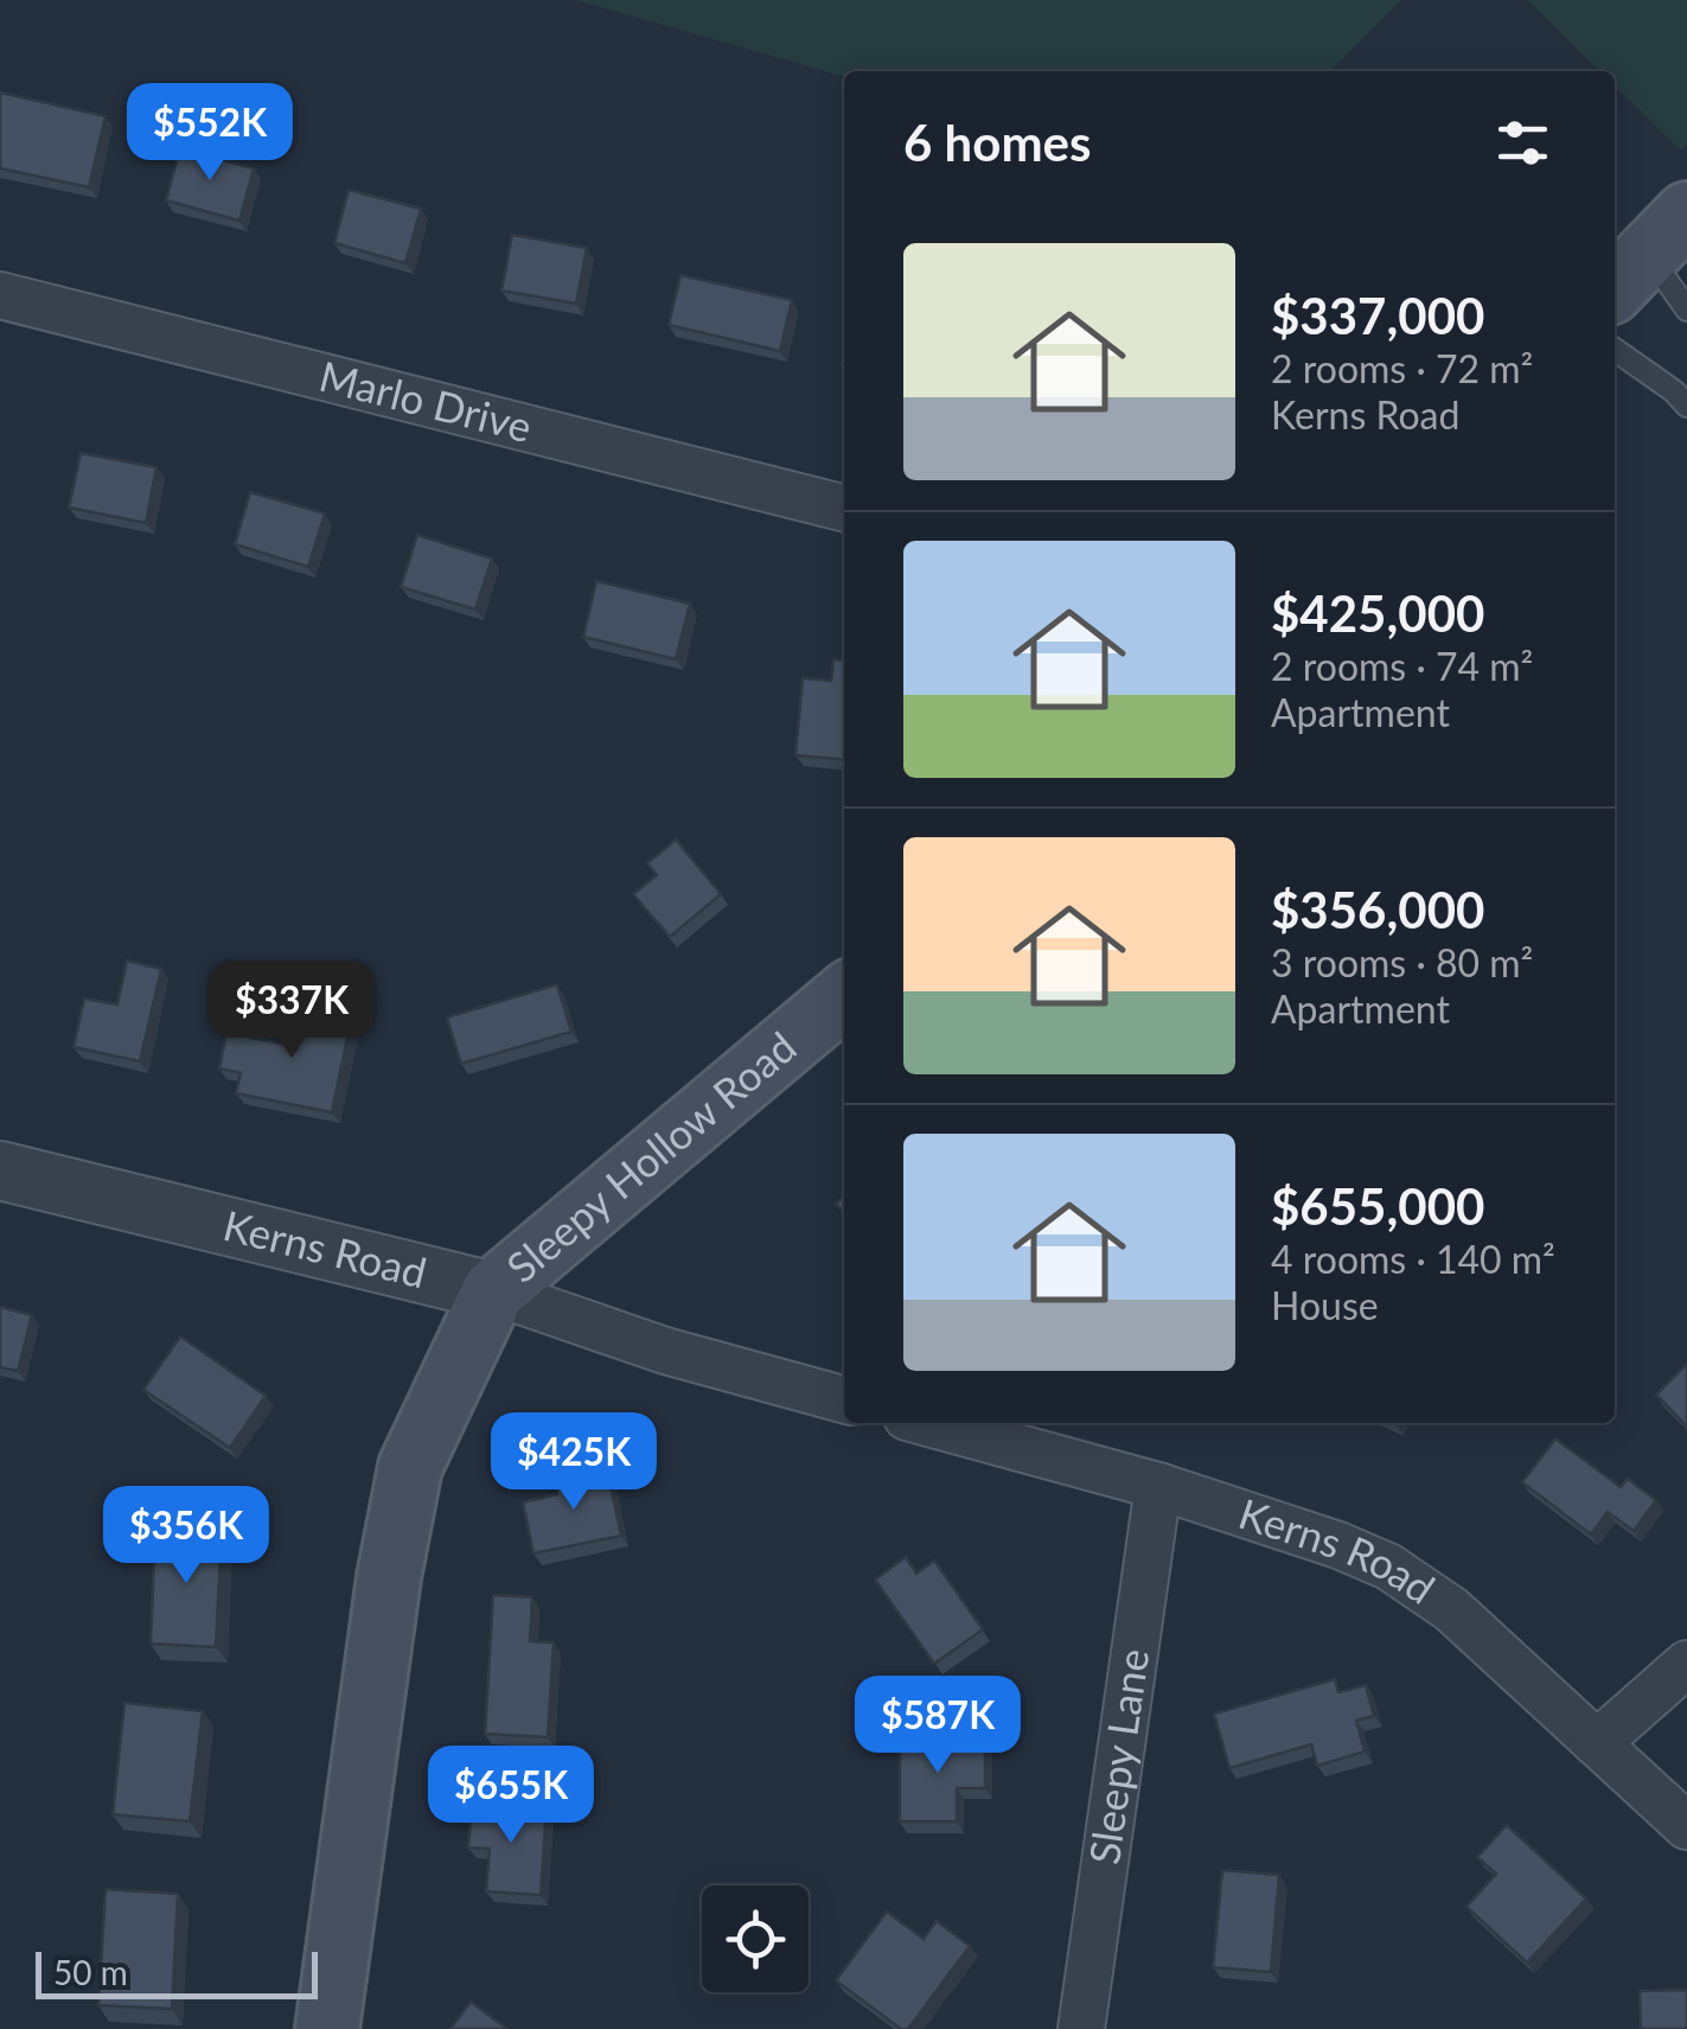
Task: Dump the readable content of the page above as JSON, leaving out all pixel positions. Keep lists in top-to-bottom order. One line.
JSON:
{"streets":{"main road":["Sleepy Hollow Road"],"street":["Marlo Drive","Kerns Road","Sleepy Lane"]},"crossings":[["Sleepy Hollow Road","Kerns Road"],["Kerns Road","Sleepy Lane"]],"scale_bar":"50 m","page":{"heading":"6 homes","price":["$552K","$337K","$425K","$356K","$587K","$655K"],"list":[{"name":"$337,000","note":"2 rooms · 72 m² · Kerns Road"},{"name":"$425,000","note":"2 rooms · 74 m² · Apartment"},{"name":"$356,000","note":"3 rooms · 80 m² · Apartment"},{"name":"$655,000","note":"4 rooms · 140 m² · House"}],"scale":"50 m"}}
